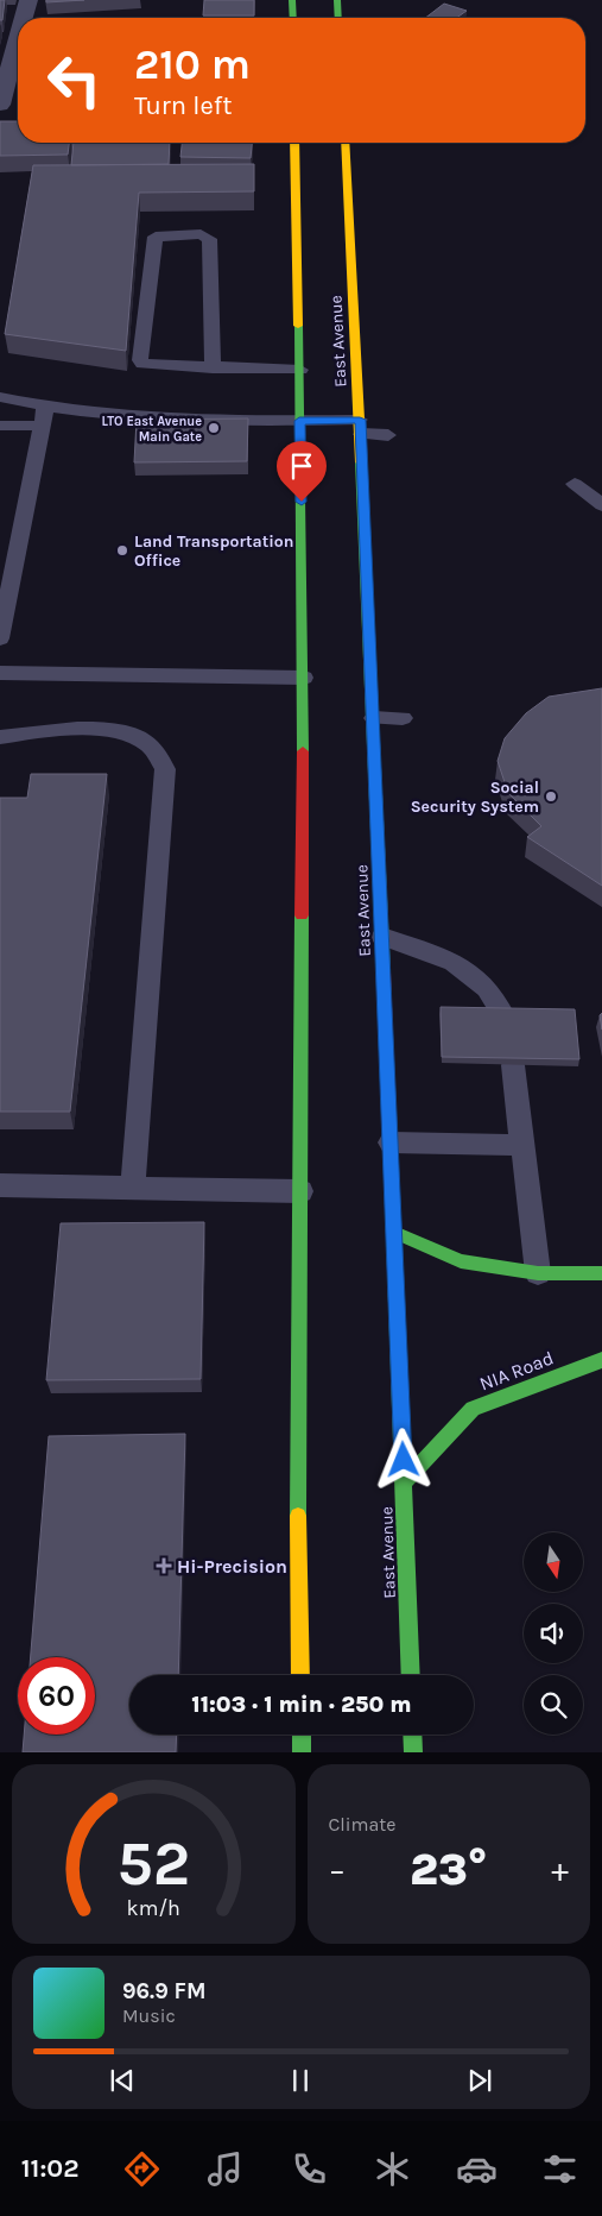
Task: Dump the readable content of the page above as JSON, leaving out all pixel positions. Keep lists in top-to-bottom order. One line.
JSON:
{"streets":{"main road":["East Avenue","NIA Road"]},"crossings":[["East Avenue","NIA Road"]],"places":{"other":["LTO East Avenue Main Gate","Land Transportation Office","Social Security System"],"health":["Hi-Precision"]},"north":"bottom","page":{"turn":["210 m","Turn left"],"limit":"60","trip":"11:03 · 1 min · 250 m","tile":"Climate","heat":["−","23°","+"],"song":["96.9 FM","Music"],"tabs":"11:02","gauge":["52","km/h"]}}
